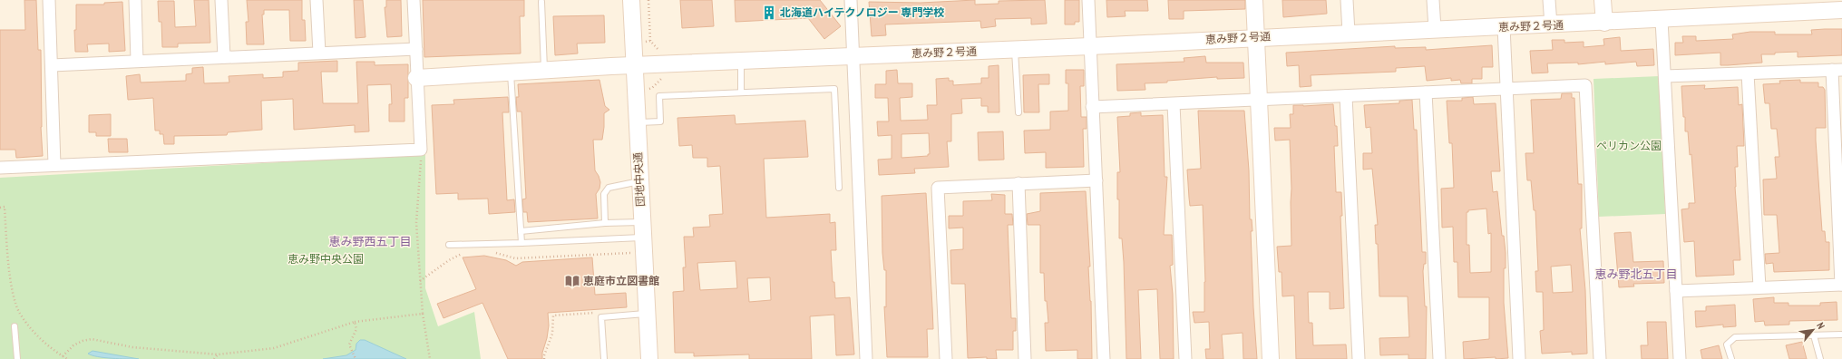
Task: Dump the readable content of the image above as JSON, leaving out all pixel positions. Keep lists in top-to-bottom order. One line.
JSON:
{"streets":{"street":["恵み野２号通","団地中央通"]},"crossings":[["恵み野２号通","団地中央通"]],"districts":["恵み野西五丁目","恵み野北五丁目"],"parks":["ペリカン公園","恵み野中央公園"],"places":{"building":["北海道ハイテクノロジー 専門学校"],"library":["恵庭市立図書館"]},"north":"top right"}
